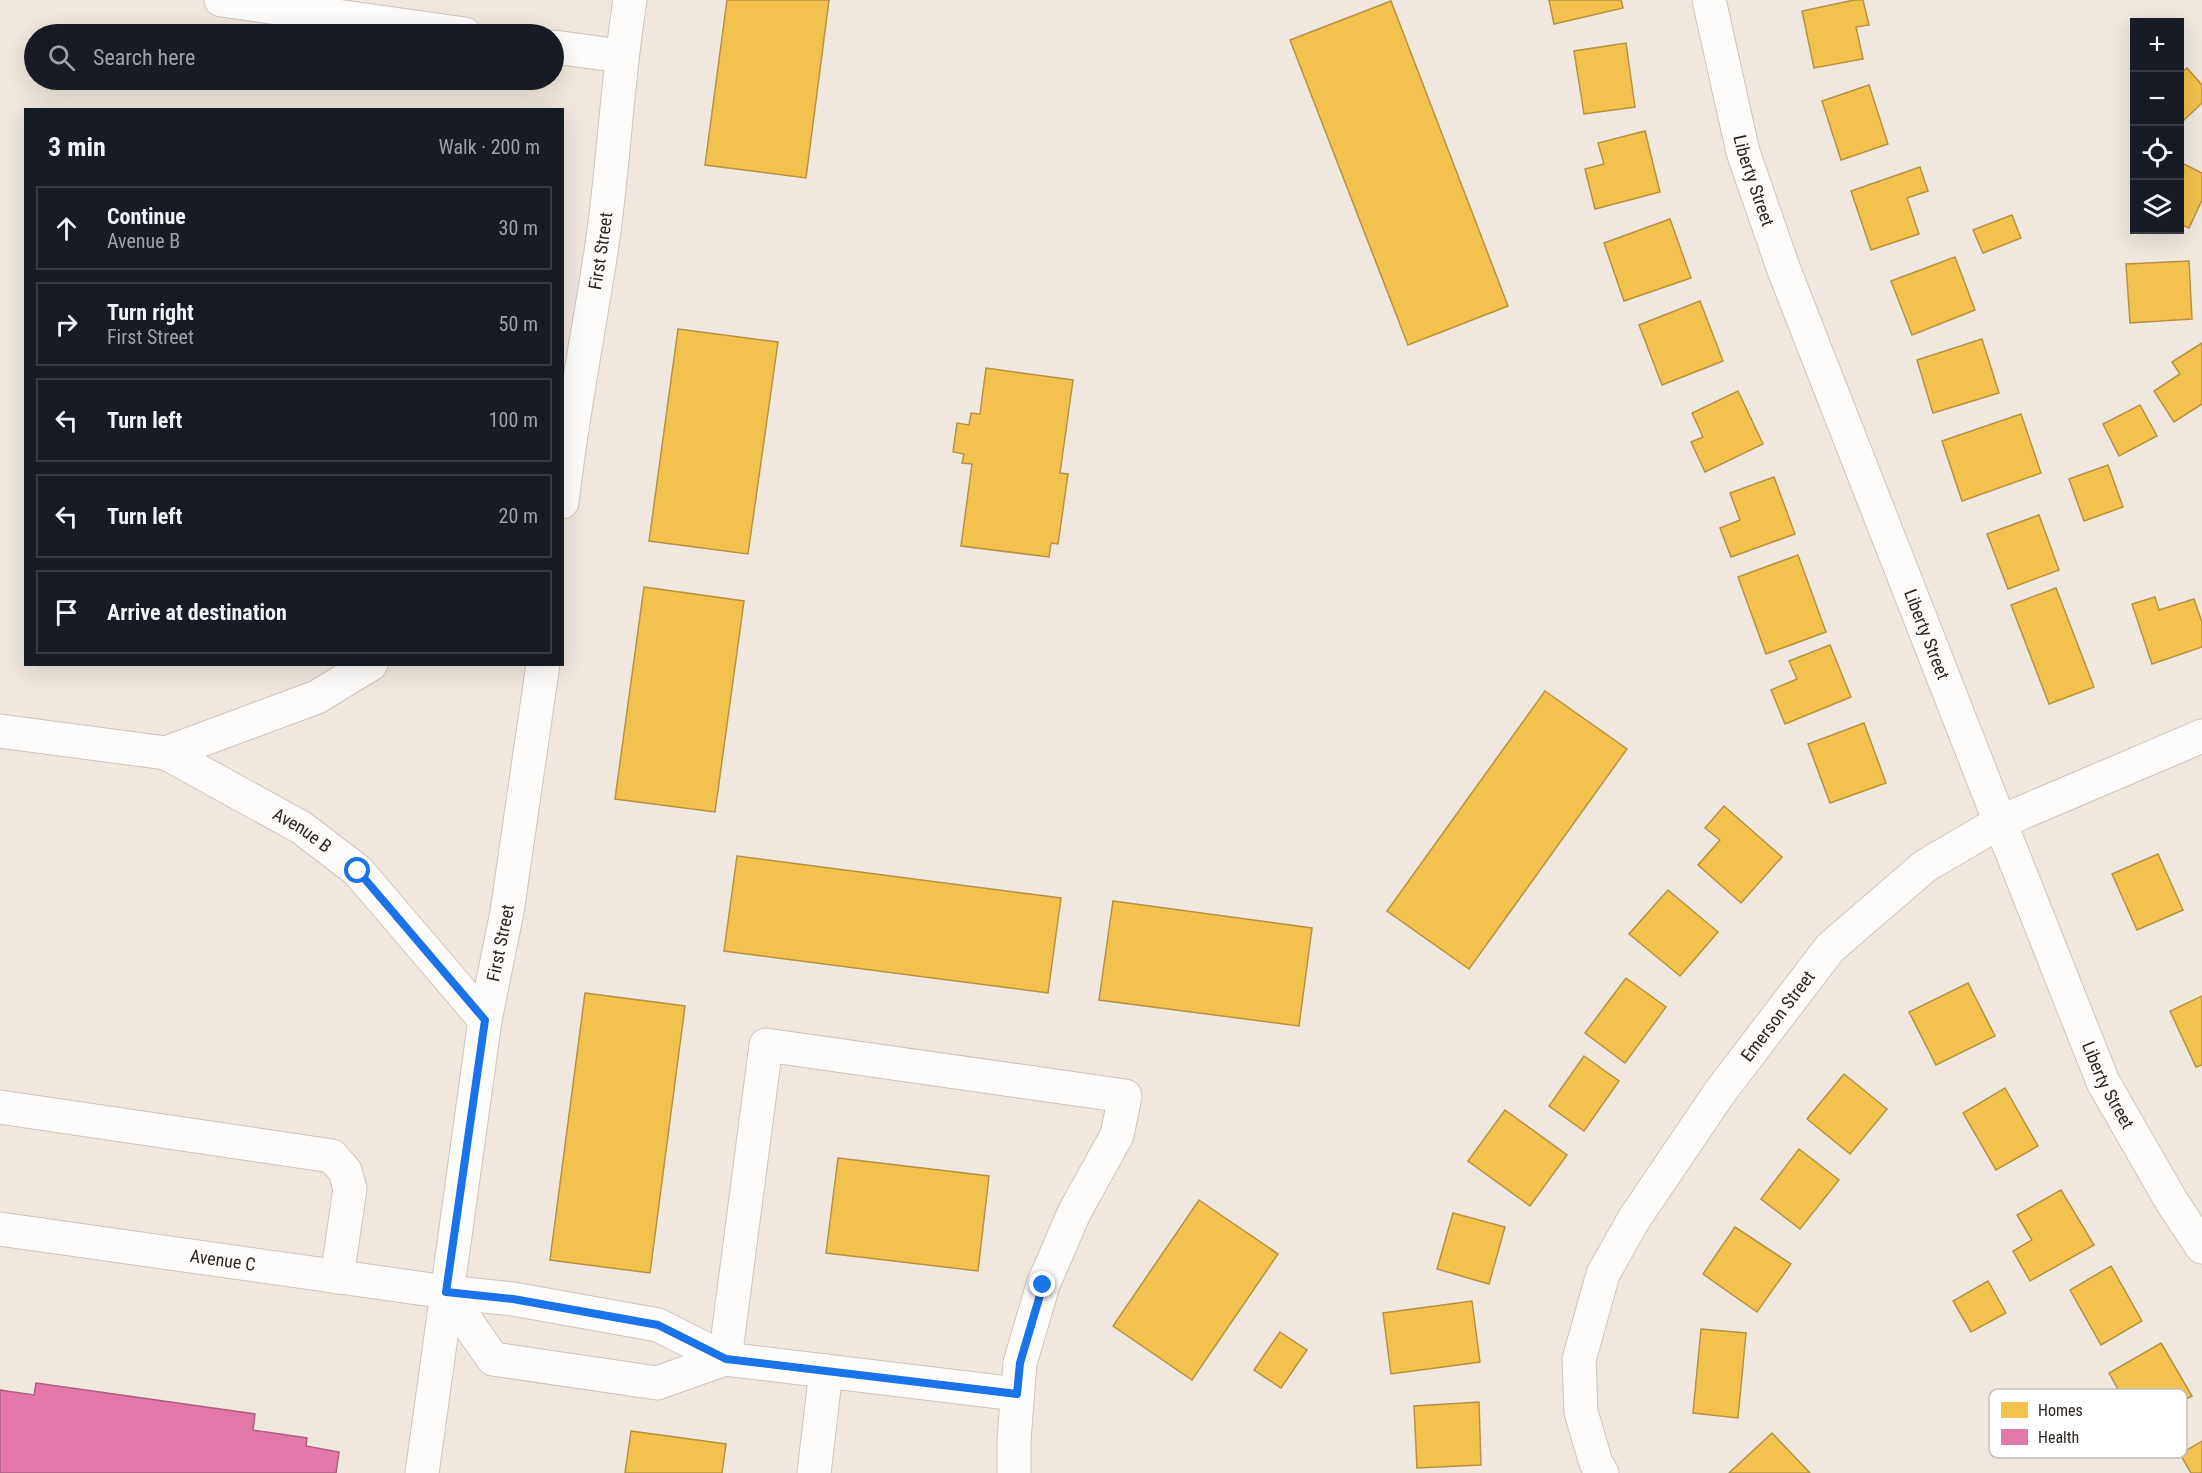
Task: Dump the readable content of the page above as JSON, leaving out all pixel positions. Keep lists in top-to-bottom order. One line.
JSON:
{"streets":{"street":["Liberty Street","First Street","Avenue B","Emerson Street","Avenue C"]},"crossings":[["Liberty Street","Emerson Street"],["First Street","Avenue B"],["First Street","Avenue C"]],"legend":["Homes","Health"],"page":{"map_buttons":["+","−"],"search":"Search here","heading":["3 min","Walk · 200 m"],"list":[["Continue","Avenue B","30 m"],["Turn right","First Street","50 m"],["Turn left","100 m"],["Turn left","20 m"],"Arrive at destination"]}}
